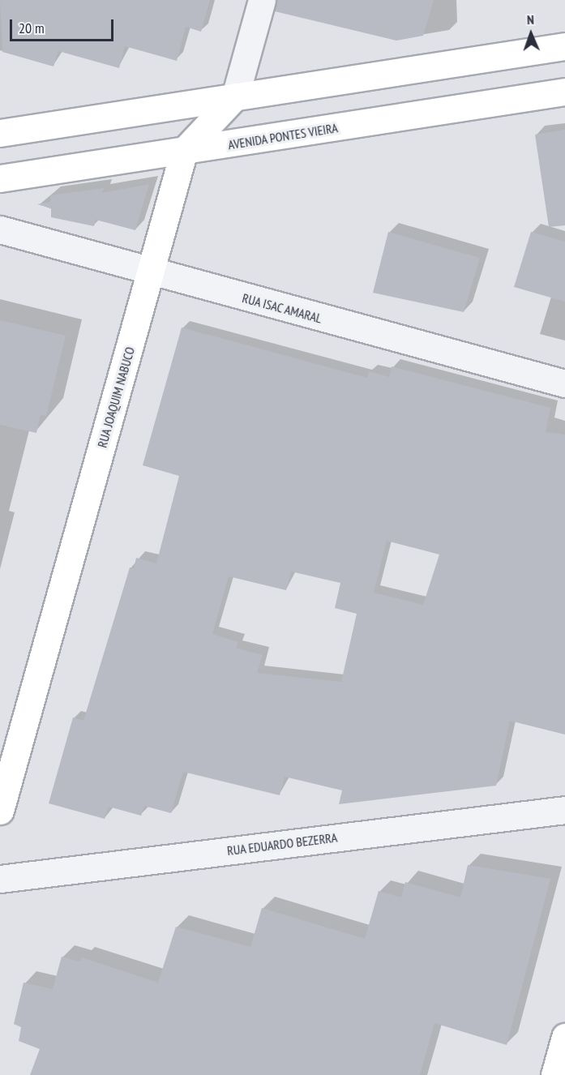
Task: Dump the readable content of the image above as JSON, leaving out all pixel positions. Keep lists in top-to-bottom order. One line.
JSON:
{"streets":{"main road":["AVENIDA PONTES VIEIRA","RUA JOAQUIM NABUCO"],"street":["RUA ISAC AMARAL","RUA EDUARDO BEZERRA"]},"crossings":[["AVENIDA PONTES VIEIRA","RUA JOAQUIM NABUCO"],["RUA ISAC AMARAL","RUA JOAQUIM NABUCO"]],"scale_bar":"20 m","north":"top"}
